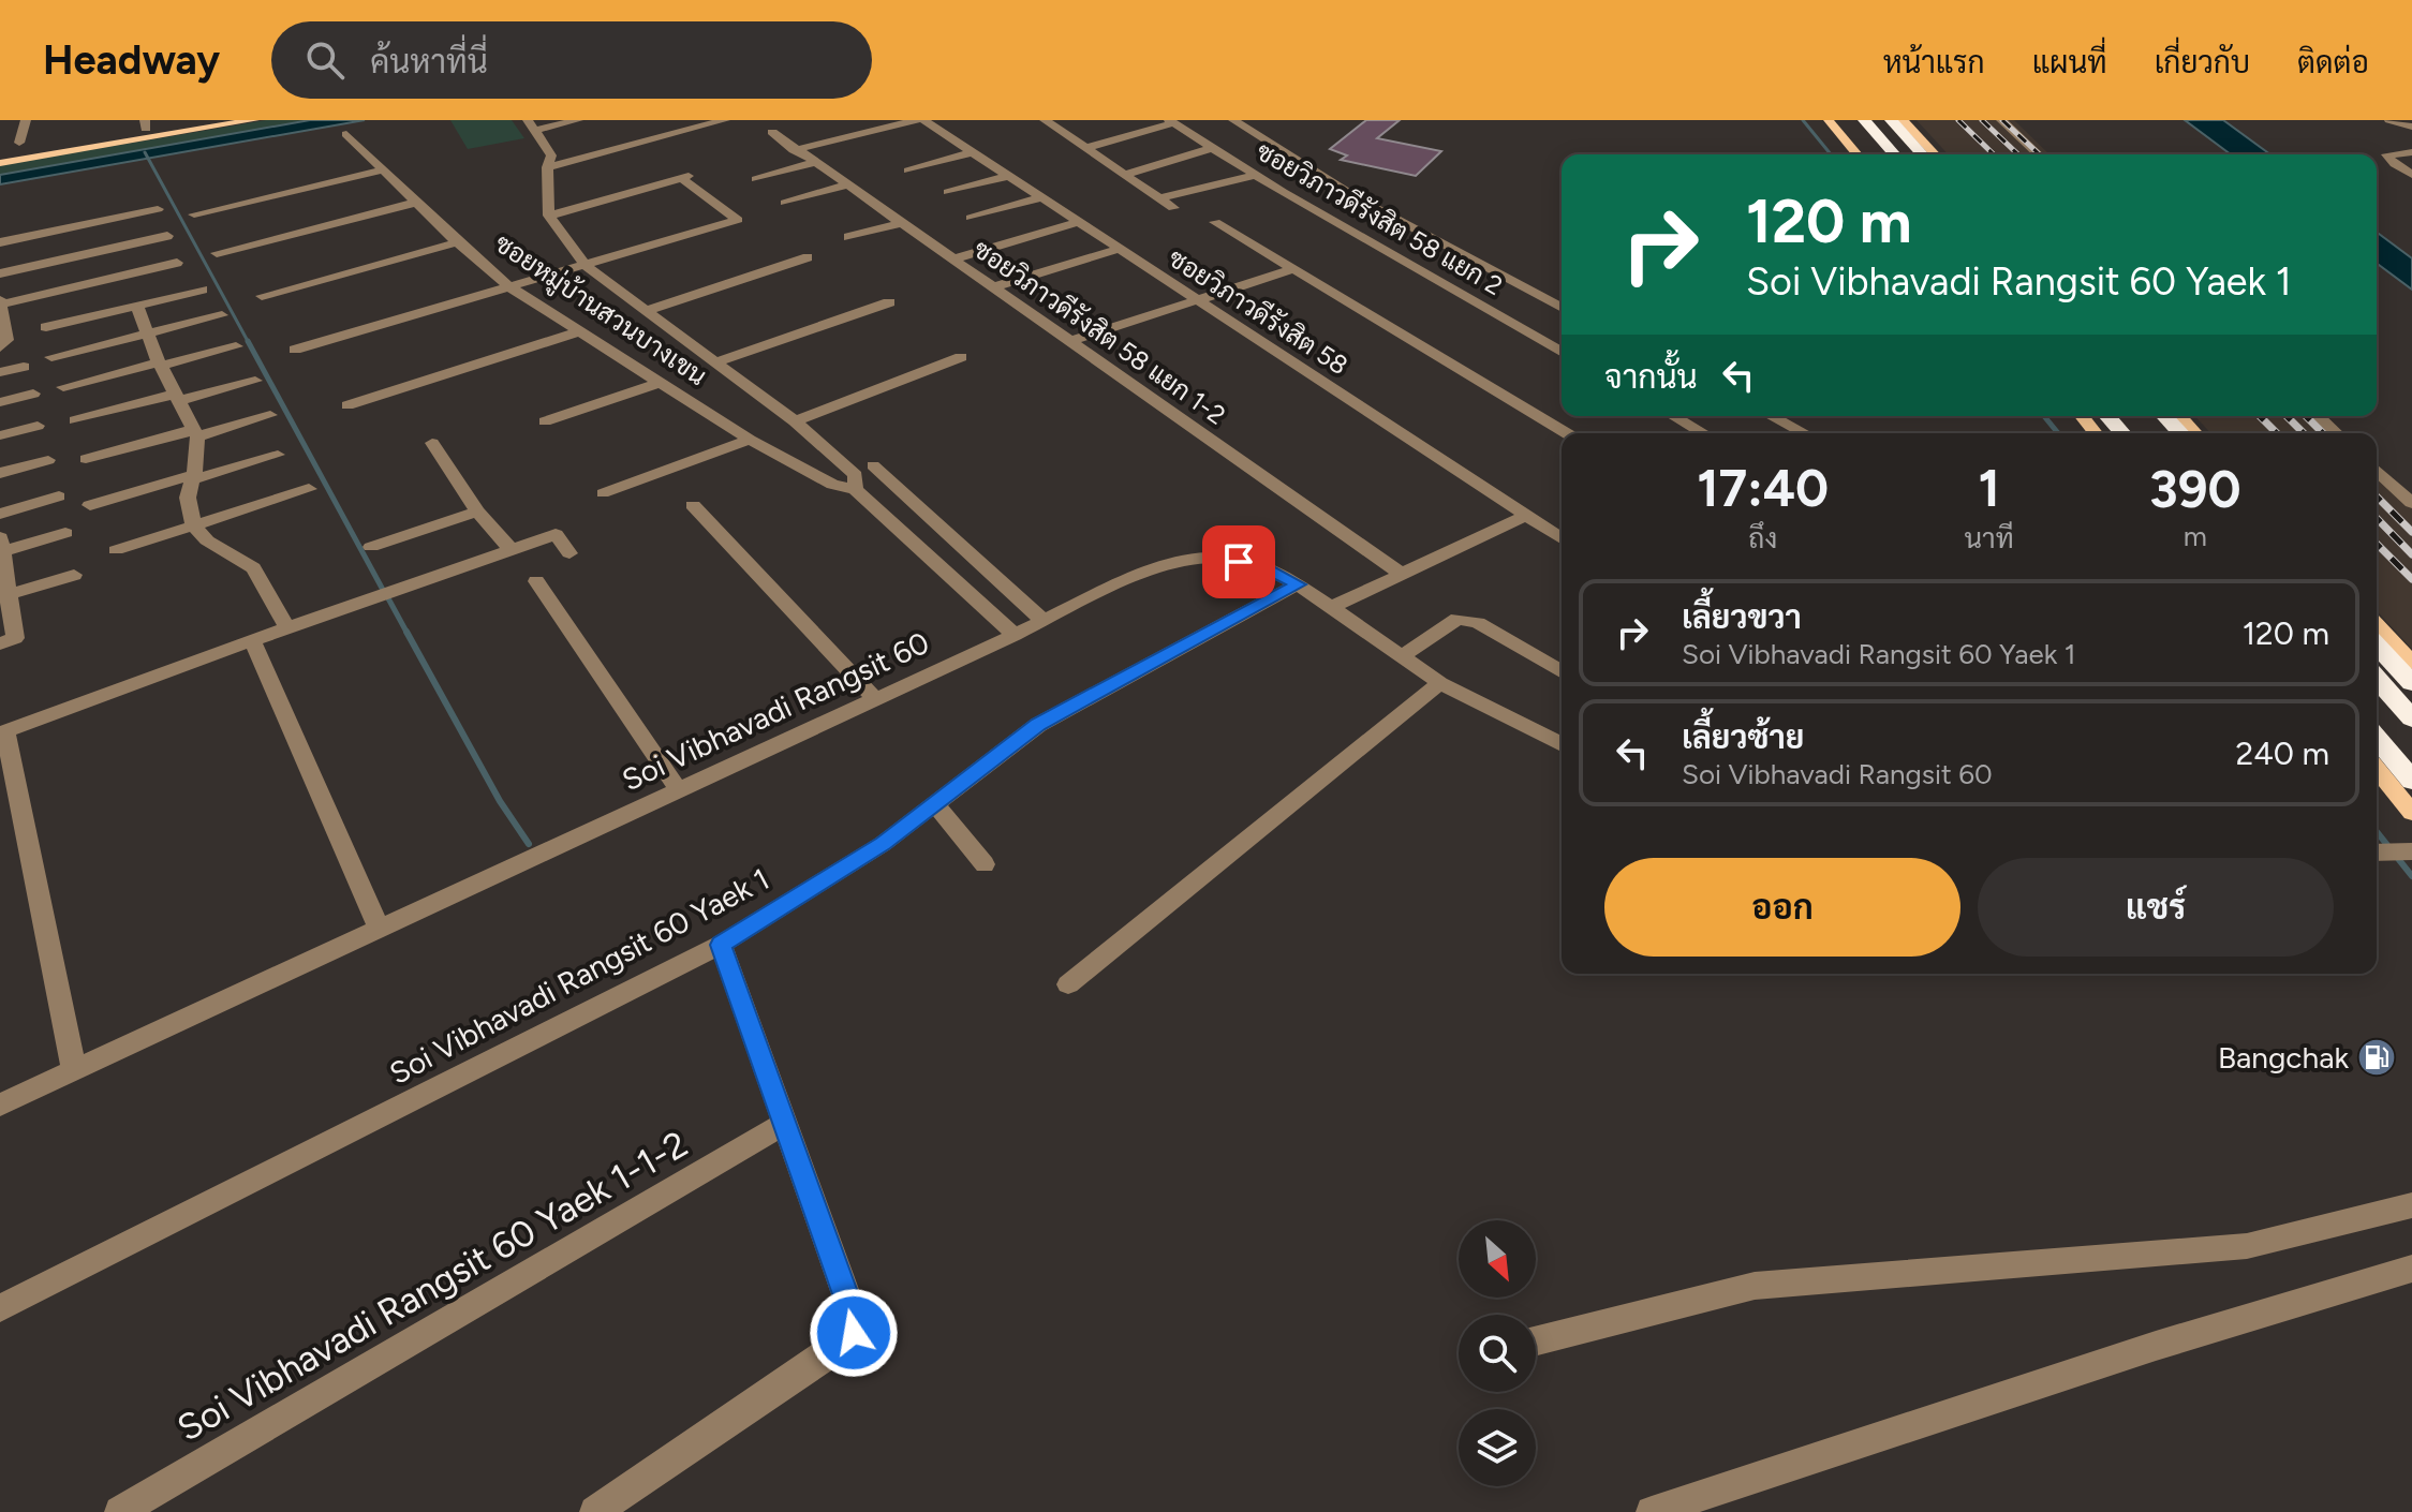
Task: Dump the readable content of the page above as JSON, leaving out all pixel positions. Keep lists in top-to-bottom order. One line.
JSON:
{"streets":{"street":["ซอยวิภาวดีรังสิต 58 แยก 2","ซอยหมู่บ้านสวนบางเขน","ซอยวิภาวดีรังสิต 58","ซอยวิภาวดีรังสิต 58 แยก 1-2","Soi Vibhavadi Rangsit 60","Soi Vibhavadi Rangsit 60 Yaek 1","Soi Vibhavadi Rangsit 60 Yaek 1-1-2"]},"crossings":[["ซอยหมู่บ้านสวนบางเขน","Soi Vibhavadi Rangsit 60"],["Soi Vibhavadi Rangsit 60","Soi Vibhavadi Rangsit 60 Yaek 1"]],"places":{"fuel station":["Bangchak"]},"north":"bottom right","page":{"header":"Headway","search":"ค้นหาที่นี่","nav":["หน้าแรก","แผนที่","เกี่ยวกับ","ติดต่อ"],"turn":["120 m","Soi Vibhavadi Rangsit 60 Yaek 1"],"then":"จากนั้น","eta":["17:40","ถึง","1","นาที","390","m"],"list":[{"name":"เลี้ยวขวา","note":"Soi Vibhavadi Rangsit 60 Yaek 1","value":"120 m"},{"name":"เลี้ยวซ้าย","note":"Soi Vibhavadi Rangsit 60","value":"240 m"}],"buttons":["ออก","แชร์"]}}
